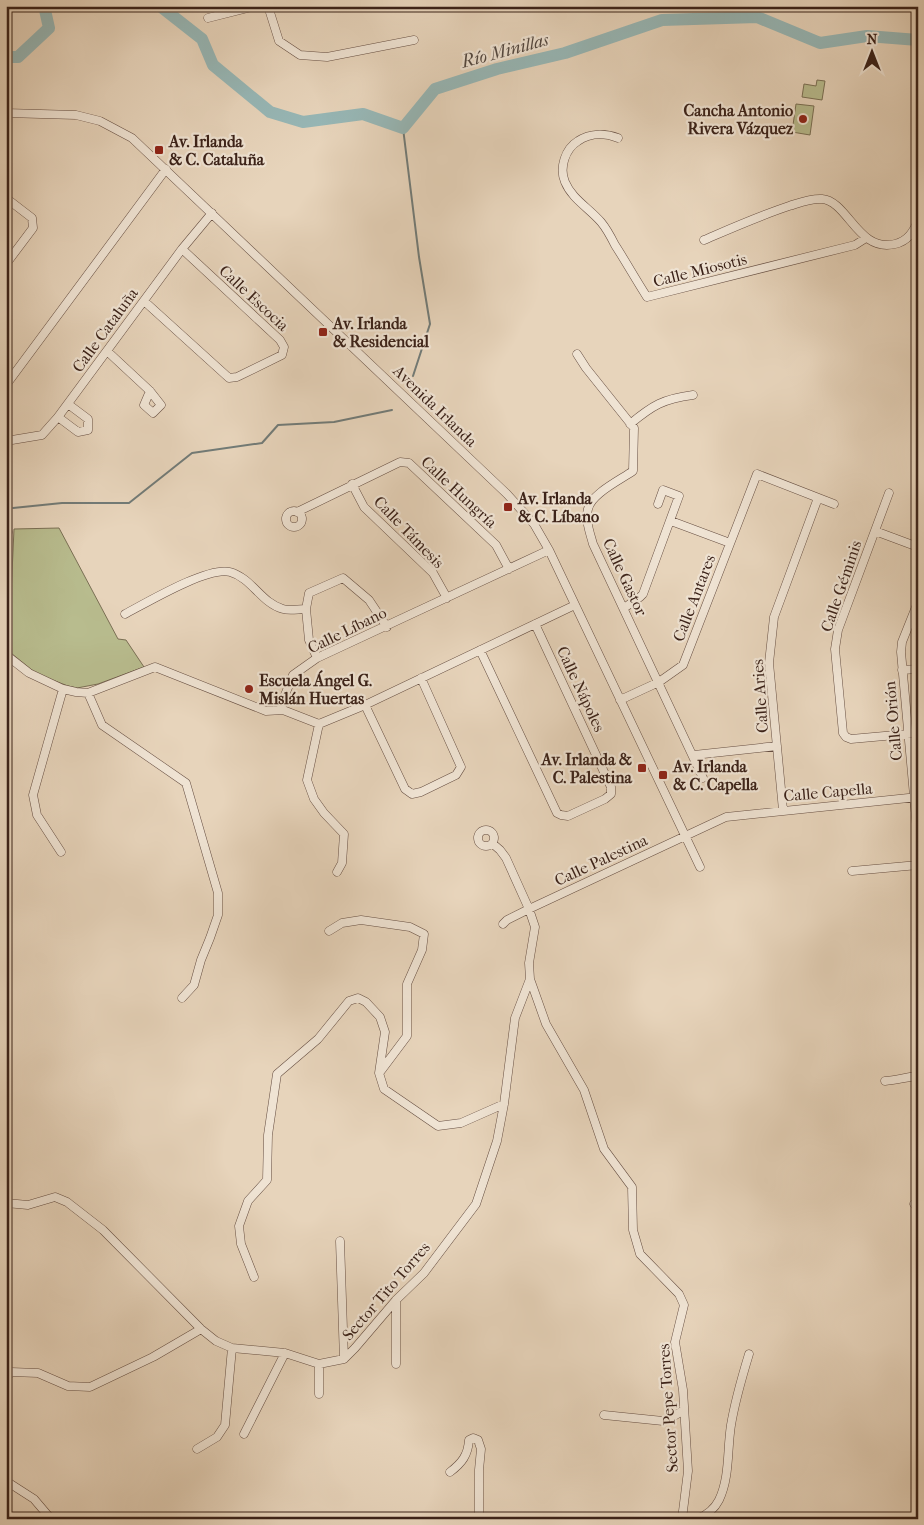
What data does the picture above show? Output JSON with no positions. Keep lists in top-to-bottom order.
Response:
{
  "streets": {
    "street": [
      "Calle Miosotis",
      "Calle Escocia",
      "Calle Cataluña",
      "Avenida Irlanda",
      "Calle Hungría",
      "Calle Támesis",
      "Calle Gastor",
      "Calle Géminis",
      "Calle Antares",
      "Calle Líbano",
      "Calle Nápoles",
      "Calle Aries",
      "Calle Orión",
      "Calle Capella",
      "Calle Palestina",
      "Sector Tito Torres",
      "Sector Pepe Torres"
    ]
  },
  "crossings": [
    ["Calle Escocia", "Calle Cataluña"],
    ["Calle Cataluña", "Avenida Irlanda"],
    ["Avenida Irlanda", "Calle Antares"],
    ["Avenida Irlanda", "Calle Líbano"],
    ["Avenida Irlanda", "Calle Capella"],
    ["Avenida Irlanda", "Calle Palestina"],
    ["Calle Hungría", "Calle Támesis"],
    ["Calle Hungría", "Calle Líbano"],
    ["Calle Támesis", "Calle Líbano"],
    ["Calle Gastor", "Calle Antares"],
    ["Calle Géminis", "Calle Orión"],
    ["Calle Antares", "Calle Aries"],
    ["Calle Aries", "Calle Capella"],
    ["Calle Orión", "Calle Capella"],
    ["Calle Capella", "Calle Palestina"],
    ["Sector Tito Torres", "Sector Pepe Torres"]
  ],
  "water": ["Río Minillas"],
  "places": {
    "other": ["Cancha Antonio Rivera Vázquez", "Escuela Ángel G. Mislán Huertas"],
    "transit": [
      "Av. Irlanda & C. Cataluña",
      "Av. Irlanda & Residencial",
      "Av. Irlanda & C. Líbano",
      "Av. Irlanda & C. Palestina",
      "Av. Irlanda & C. Capella"
    ]
  },
  "north": "top"
}
